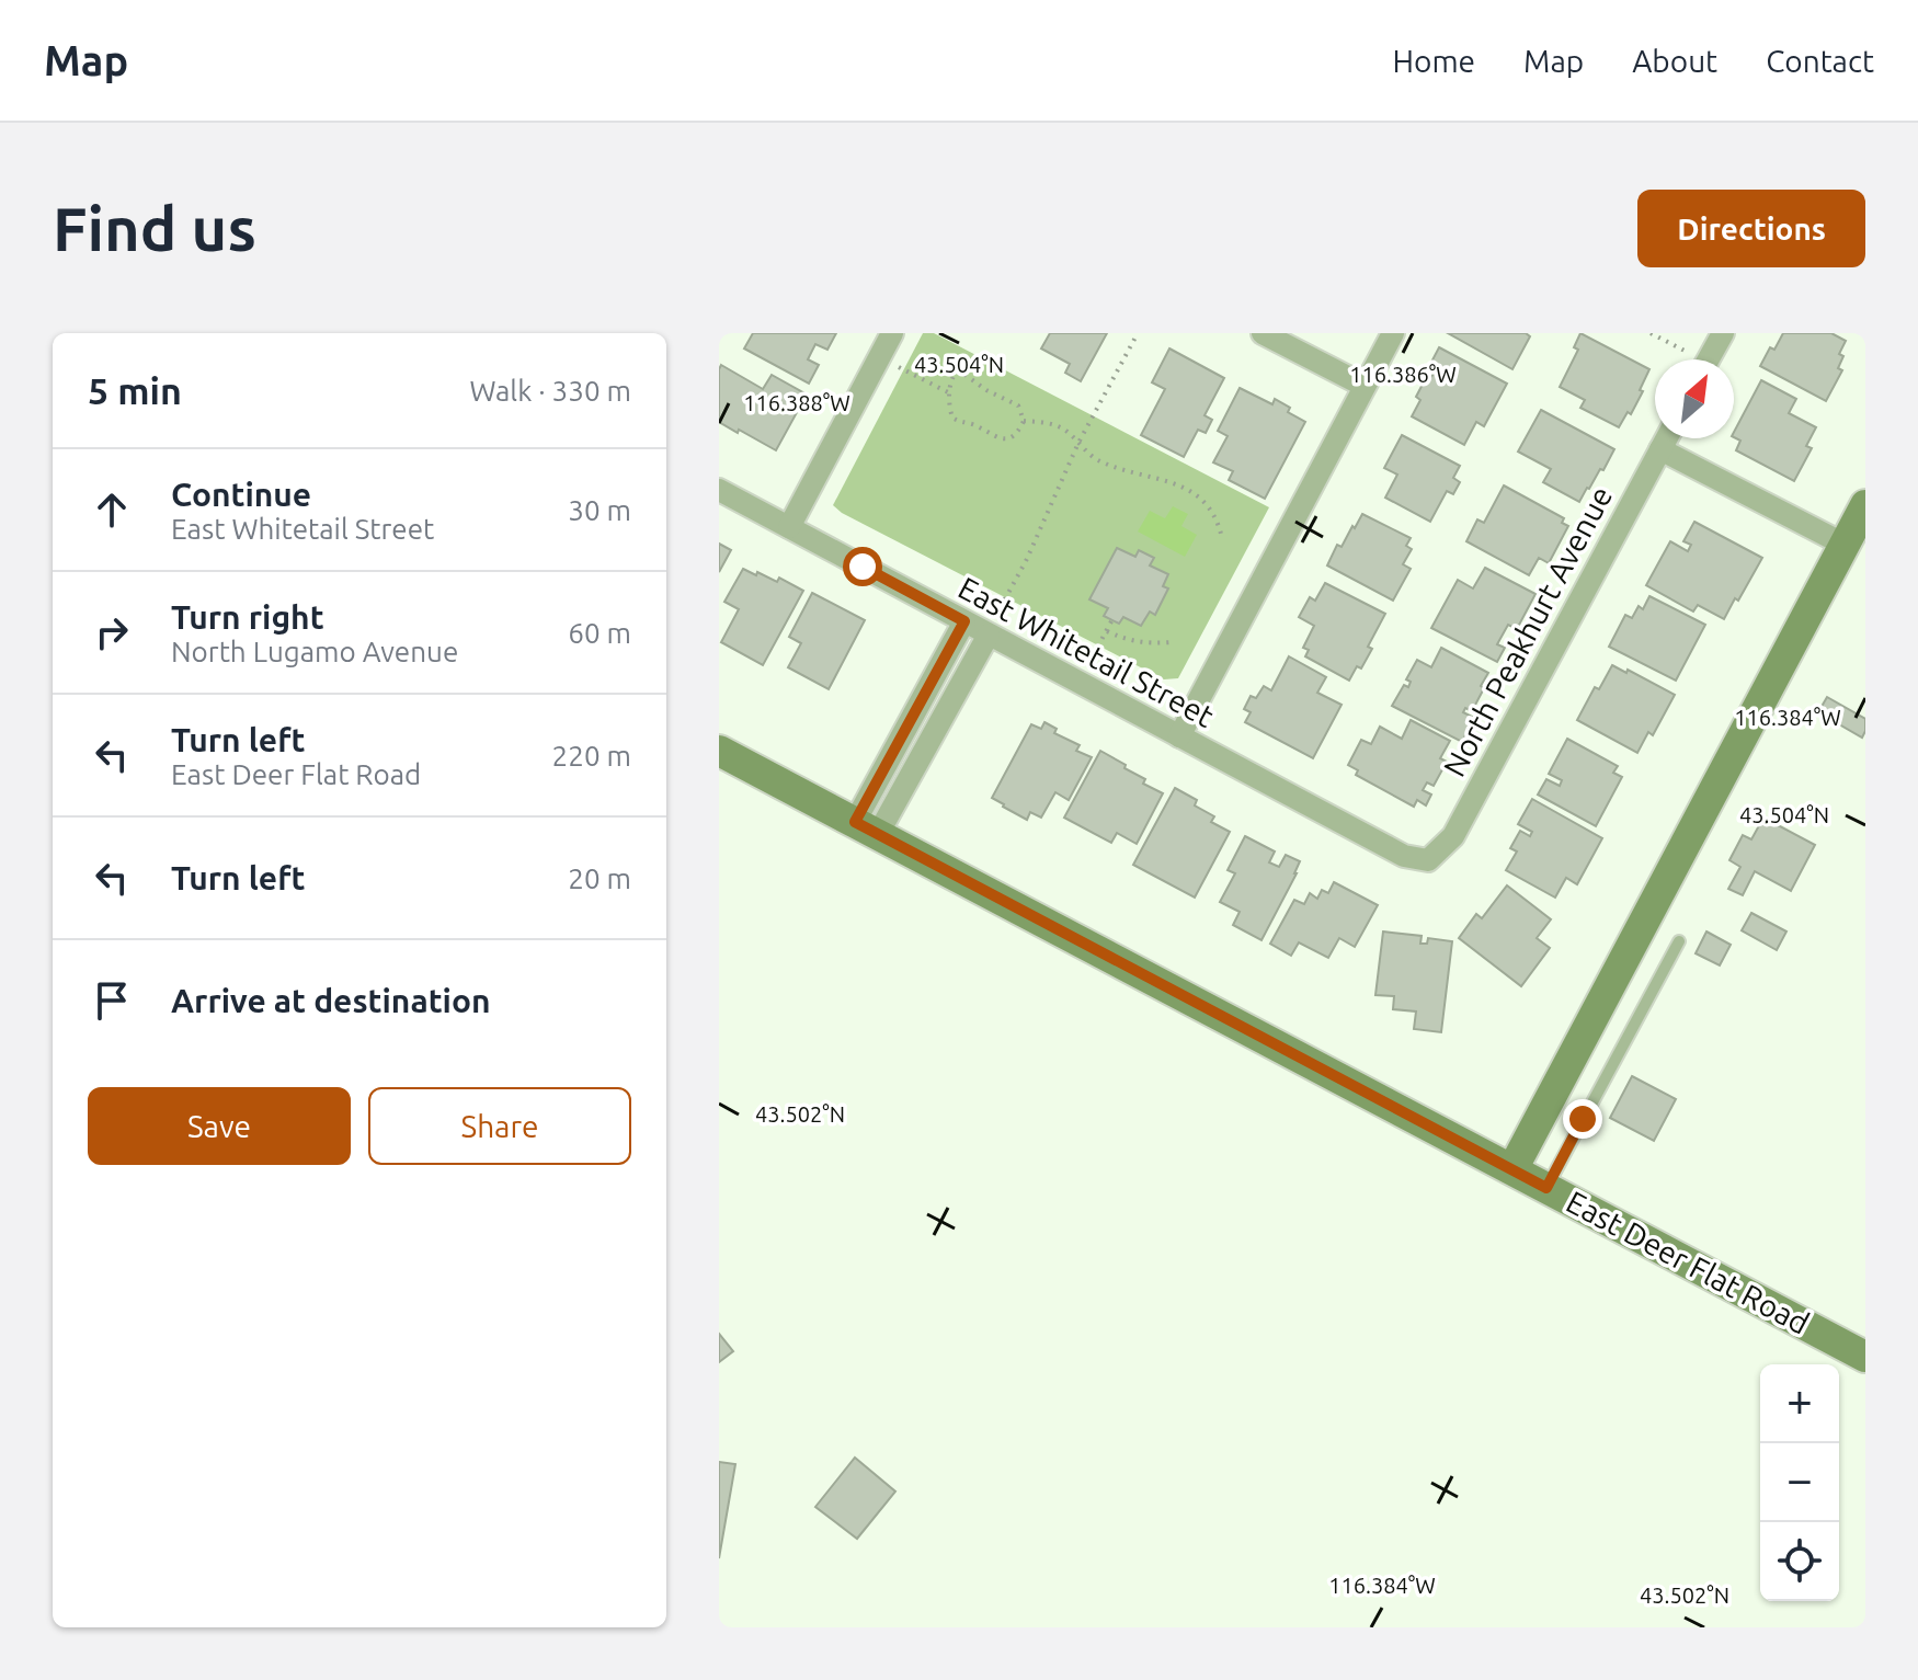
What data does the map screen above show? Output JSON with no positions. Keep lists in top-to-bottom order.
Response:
{
  "streets": {
    "street": ["North Peakhurt Avenue", "East Whitetail Street", "East Deer Flat Road"]
  },
  "crossings": [
    ["North Peakhurt Avenue", "East Whitetail Street"]
  ],
  "north": "top right",
  "page": {
    "header": "Map",
    "nav": [
      "Home",
      "Map",
      "About",
      "Contact"
    ],
    "buttons": [
      "Directions",
      ["Save", "Share"]
    ],
    "title": "Find us",
    "heading": ["5 min", "Walk · 330 m"],
    "list": [
      ["Continue", "East Whitetail Street", "30 m"],
      ["Turn right", "North Lugamo Avenue", "60 m"],
      ["Turn left", "East Deer Flat Road", "220 m"],
      ["Turn left", "20 m"],
      "Arrive at destination"
    ],
    "map_buttons": ["+", "−"]
  },
  "coordinates": [
    "43.504°N",
    "116.386°W",
    "116.388°W",
    "116.384°W",
    "43.502°N"
  ]
}
